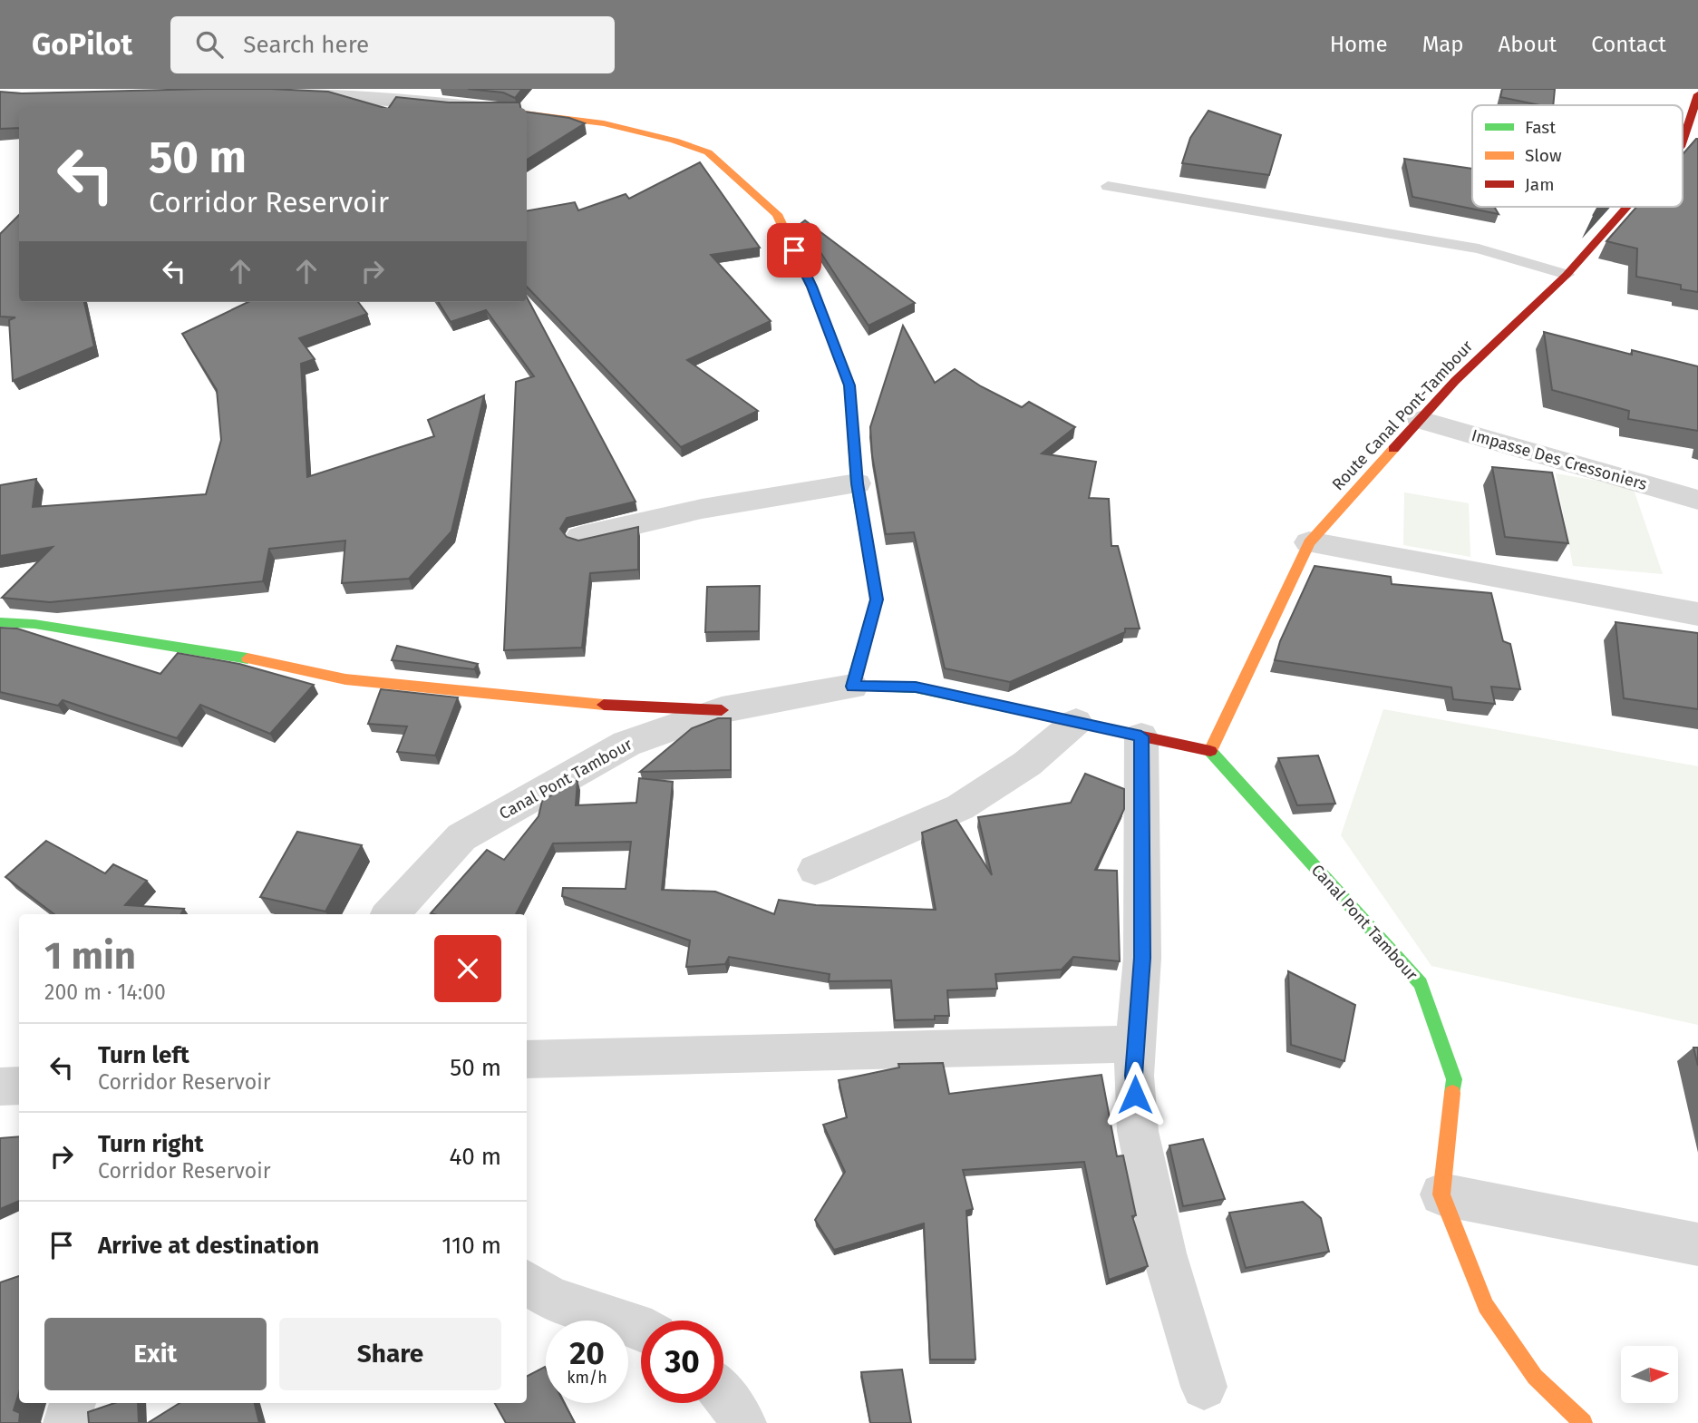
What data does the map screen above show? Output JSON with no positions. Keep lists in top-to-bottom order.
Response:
{
  "streets": {
    "street": ["Route Canal Pont-Tambour", "Impasse Des Cressoniers", "Canal Pont Tambour"]
  },
  "crossings": [
    ["Route Canal Pont-Tambour", "Impasse Des Cressoniers"],
    ["Route Canal Pont-Tambour", "Canal Pont Tambour"]
  ],
  "legend": ["Fast", "Slow", "Jam"],
  "north": "right",
  "page": {
    "header": "GoPilot",
    "search": "Search here",
    "nav": [
      "Home",
      "Map",
      "About",
      "Contact"
    ],
    "turn": ["50 m", "Corridor Reservoir"],
    "heading": ["1 min", "200 m · 14:00"],
    "list": [
      {
        "name": "Turn left",
        "note": "Corridor Reservoir",
        "value": "50 m"
      },
      {
        "name": "Turn right",
        "note": "Corridor Reservoir",
        "value": "40 m"
      },
      {
        "name": "Arrive at destination",
        "value": "110 m"
      }
    ],
    "buttons": ["Exit", "Share"],
    "speed": "20 km/h",
    "limit": "30"
  }
}
